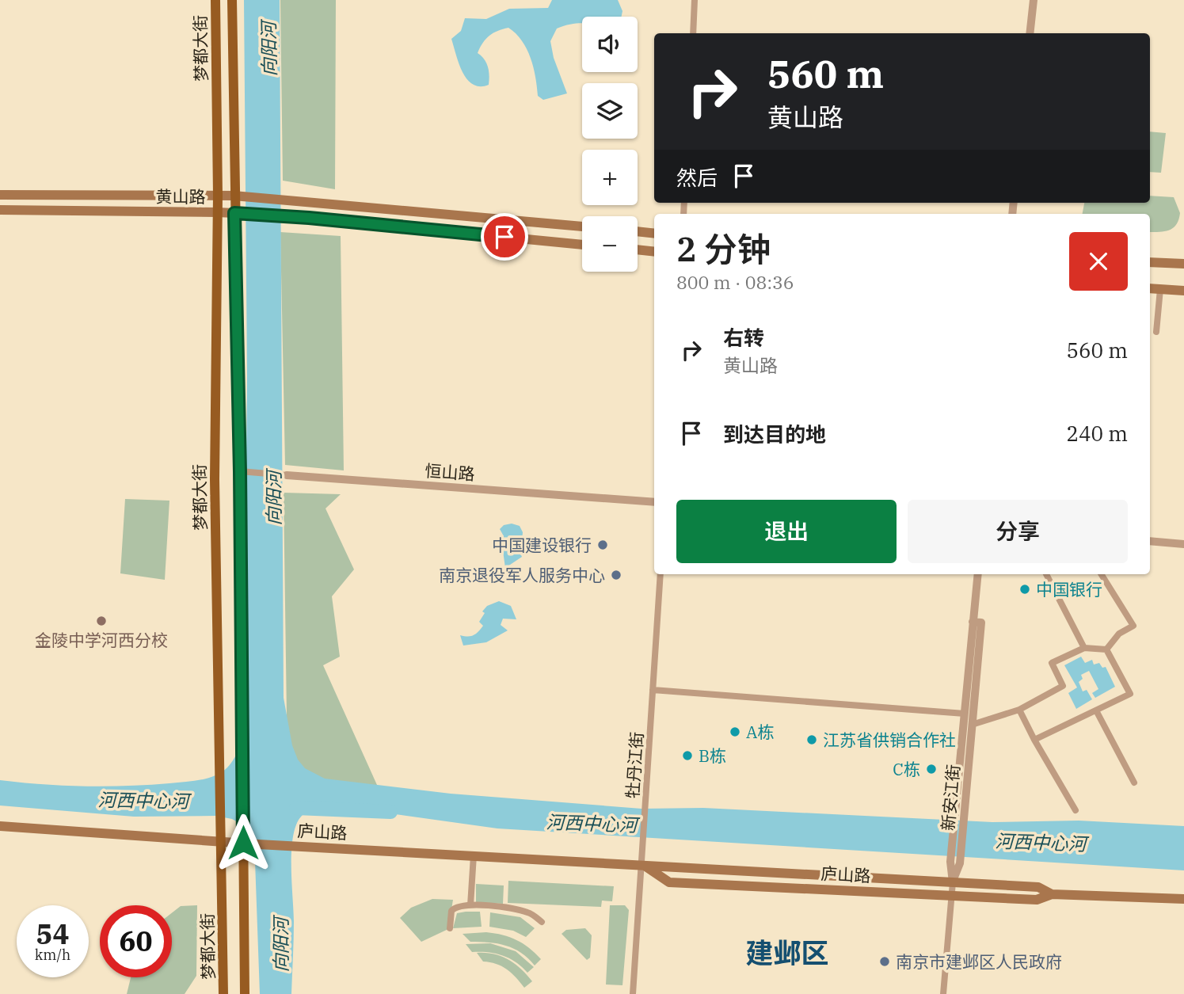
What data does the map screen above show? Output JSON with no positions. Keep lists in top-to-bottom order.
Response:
{
  "streets": {
    "main road": ["梦都大街", "黄山路", "庐山路"],
    "street": ["恒山路", "牡丹江街", "新安江街"]
  },
  "crossings": [
    ["梦都大街", "黄山路"],
    ["梦都大街", "恒山路"],
    ["梦都大街", "庐山路"],
    ["牡丹江街", "庐山路"],
    ["新安江街", "庐山路"]
  ],
  "districts": ["建邺区"],
  "water": ["向阳河", "河西中心河"],
  "places": [
    "中国建设银行",
    "南京退役军人服务中心",
    "中国银行",
    "金陵中学河西分校",
    "A栋",
    "江苏省供销合作社",
    "B栋",
    "C栋",
    "南京市建邺区人民政府"
  ],
  "page": {
    "map_buttons": ["+", "−"],
    "turn": ["560 m", "黄山路"],
    "then": "然后",
    "heading": ["2 分钟", "800 m · 08:36"],
    "list": [
      {
        "name": "右转",
        "note": "黄山路",
        "value": "560 m"
      },
      {
        "name": "到达目的地",
        "value": "240 m"
      }
    ],
    "buttons": ["退出", "分享"],
    "speed": "54 km/h",
    "limit": "60"
  }
}
